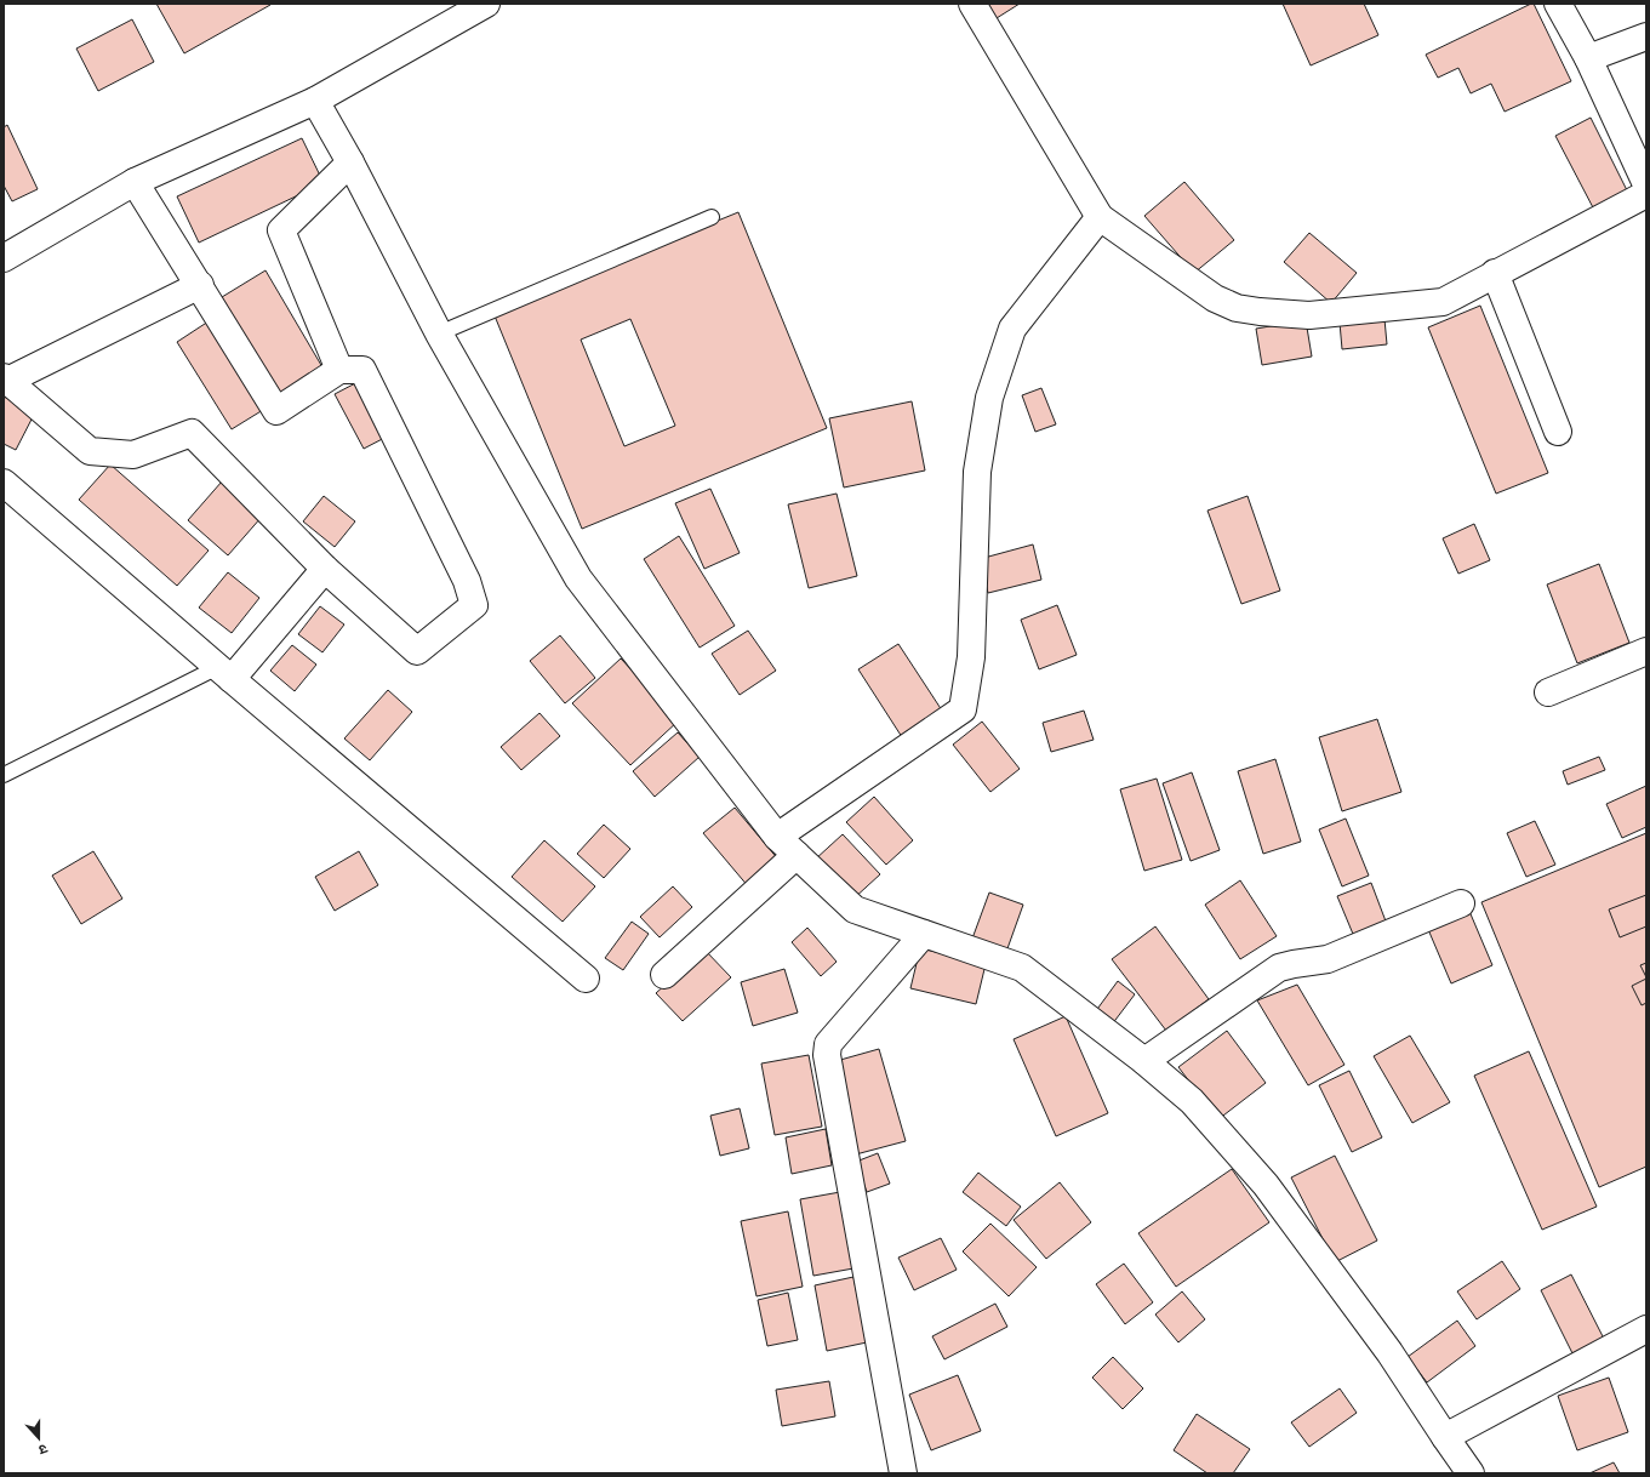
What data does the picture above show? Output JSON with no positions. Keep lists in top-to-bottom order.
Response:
{
  "north": "bottom"
}
